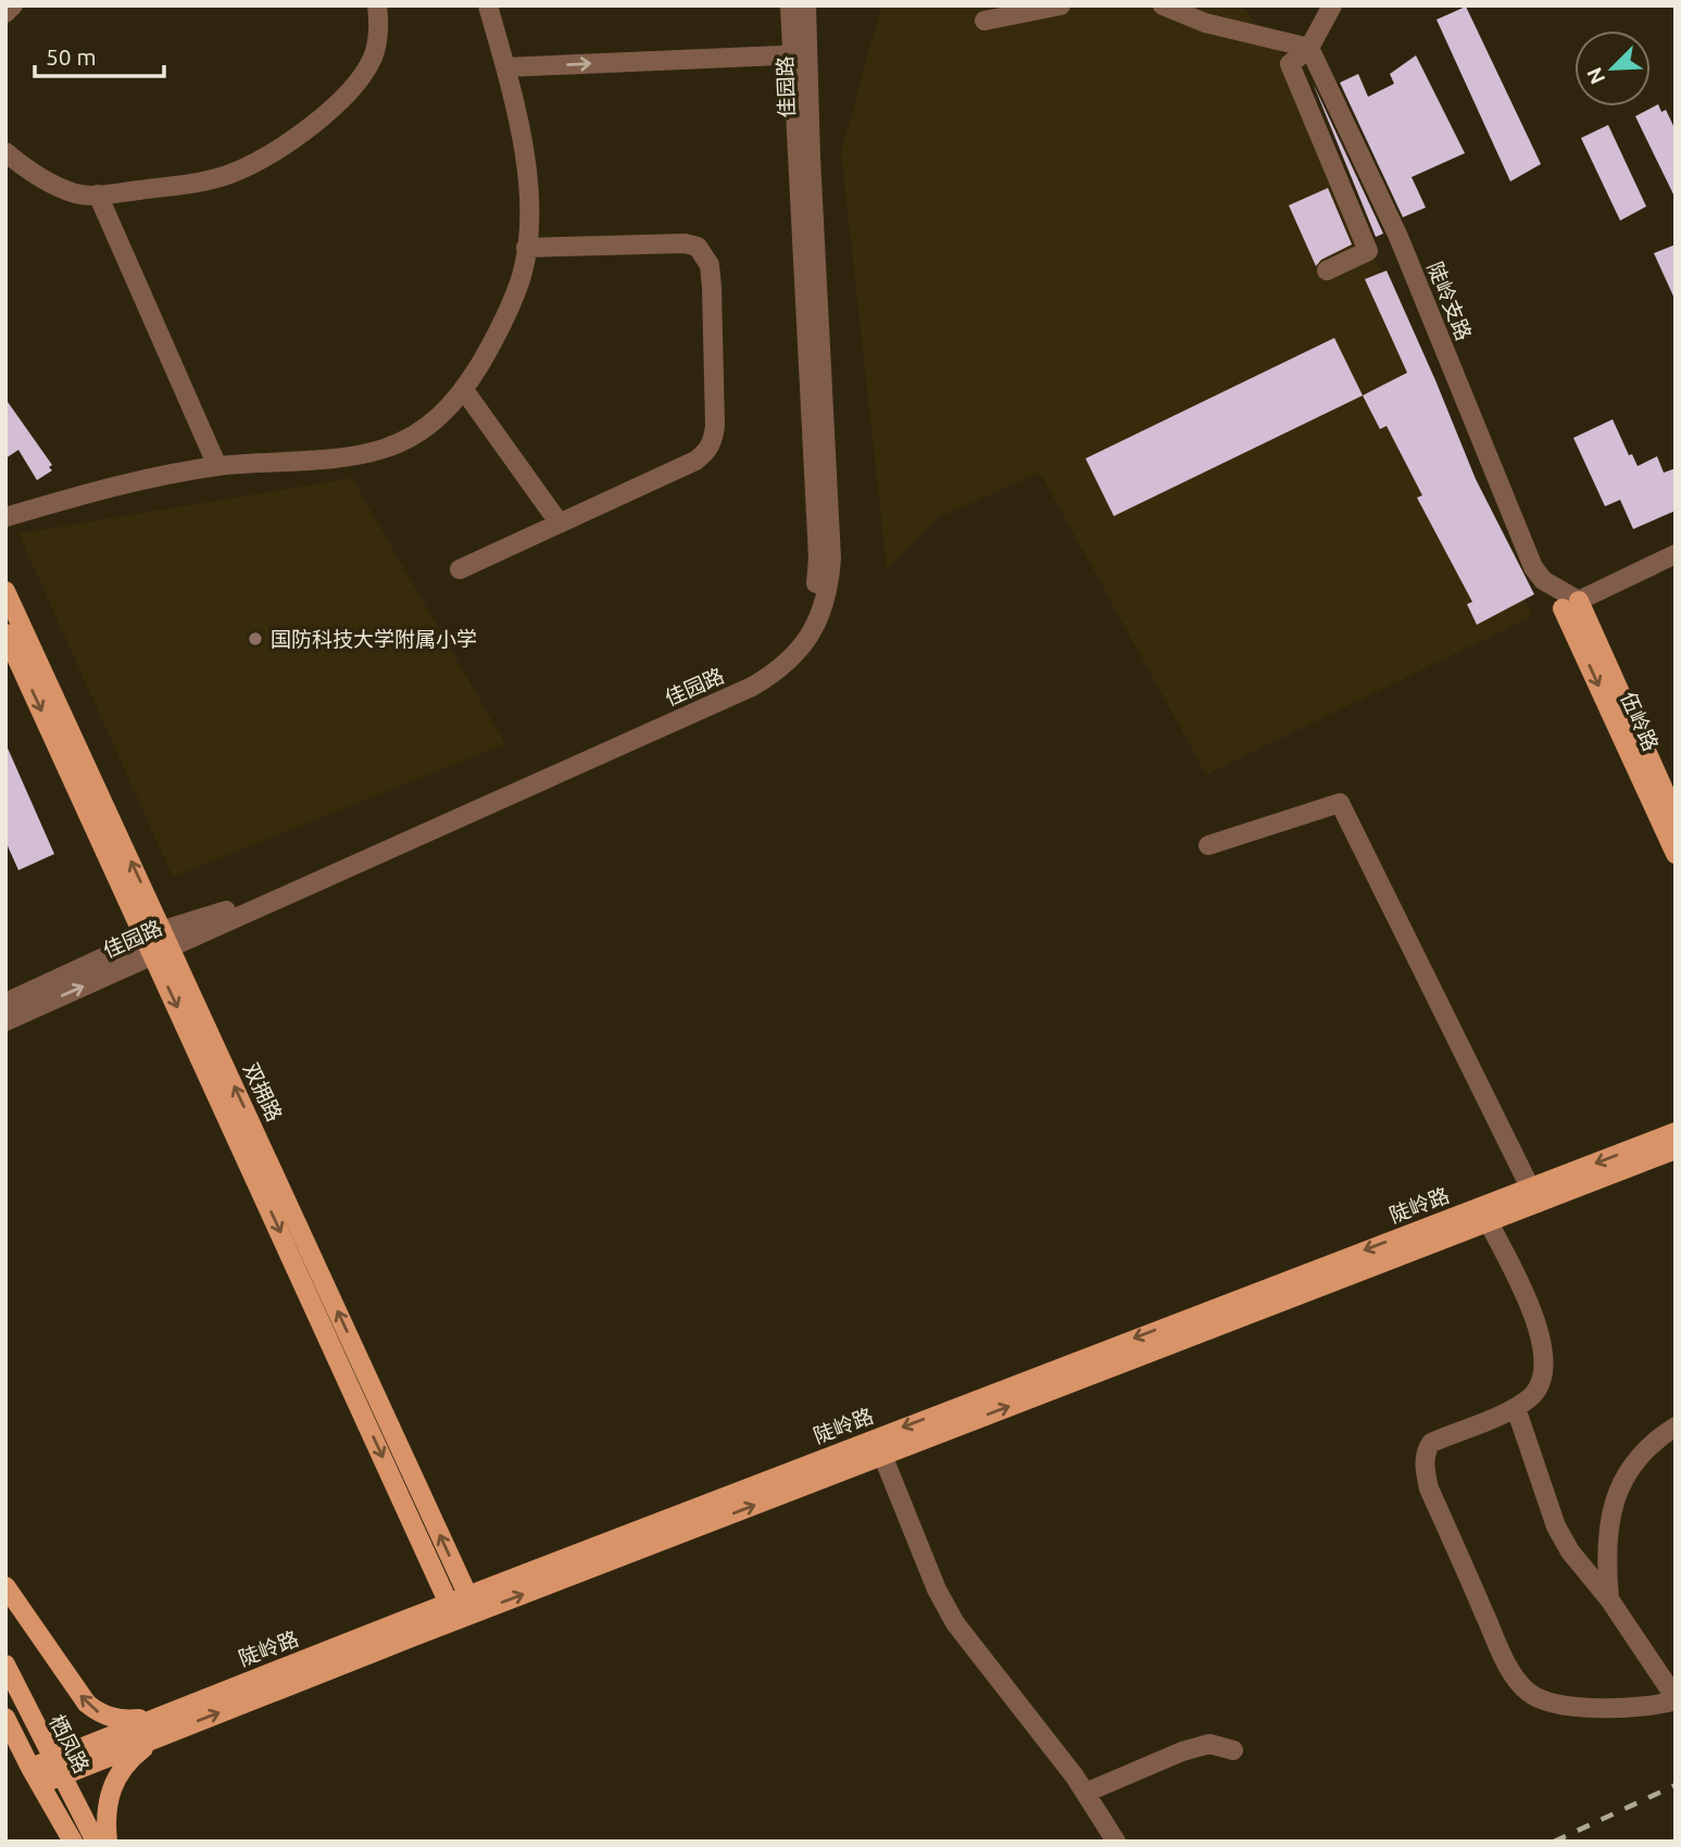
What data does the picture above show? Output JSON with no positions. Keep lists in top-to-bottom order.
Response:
{
  "streets": {
    "main road": [
      "伍岭路",
      "双拥路",
      "陡岭路",
      "栖凤路"
    ],
    "street": ["佳园路", "陡岭支路"]
  },
  "crossings": [
    ["佳园路", "双拥路"],
    ["陡岭支路", "伍岭路"],
    ["双拥路", "陡岭路"],
    ["陡岭路", "栖凤路"]
  ],
  "places": ["国防科技大学附属小学"],
  "scale_bar": "50 m",
  "north": "bottom left"
}
